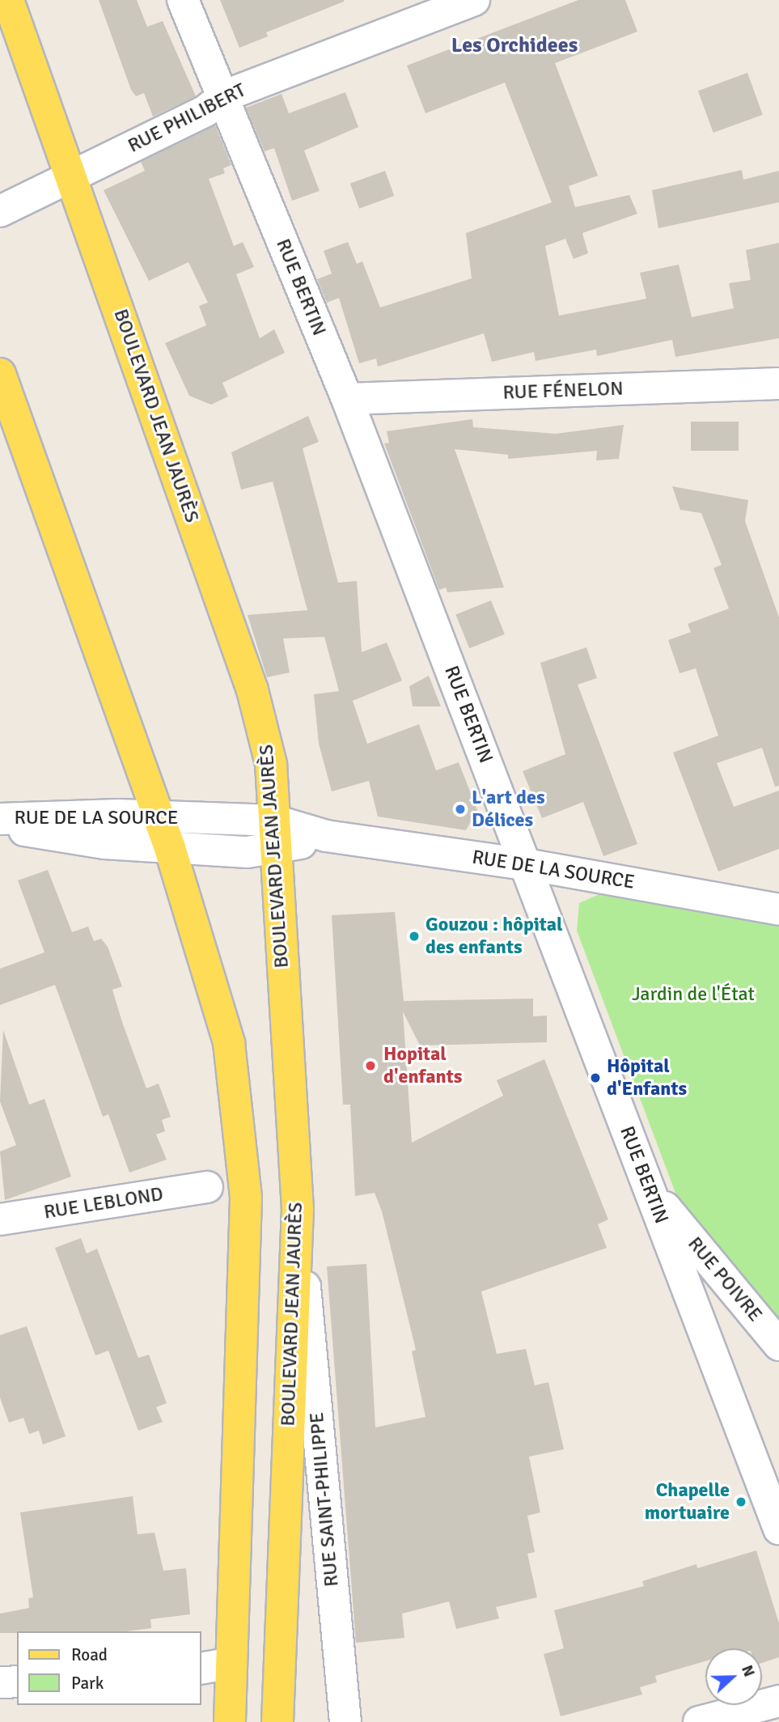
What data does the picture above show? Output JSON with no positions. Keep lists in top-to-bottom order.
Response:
{
  "streets": {
    "main road": ["BOULEVARD JEAN JAURÈS"],
    "street": [
      "RUE PHILIBERT",
      "RUE BERTIN",
      "RUE FÉNELON",
      "RUE DE LA SOURCE",
      "RUE LEBLOND",
      "RUE POIVRE",
      "RUE SAINT-PHILIPPE"
    ]
  },
  "crossings": [
    ["RUE PHILIBERT", "RUE BERTIN"],
    ["RUE PHILIBERT", "BOULEVARD JEAN JAURÈS"],
    ["RUE BERTIN", "RUE FÉNELON"],
    ["RUE BERTIN", "RUE DE LA SOURCE"],
    ["RUE BERTIN", "RUE POIVRE"],
    ["BOULEVARD JEAN JAURÈS", "RUE DE LA SOURCE"],
    ["BOULEVARD JEAN JAURÈS", "RUE SAINT-PHILIPPE"]
  ],
  "districts": ["Les Orchidees"],
  "parks": ["Jardin de l'État"],
  "places": [
    "L'art des Délices",
    "Gouzou : hôpital des enfants",
    "Hopital d'enfants",
    "Hôpital d'Enfants",
    "Chapelle mortuaire"
  ],
  "legend": ["Road", "Park"],
  "north": "right"
}
